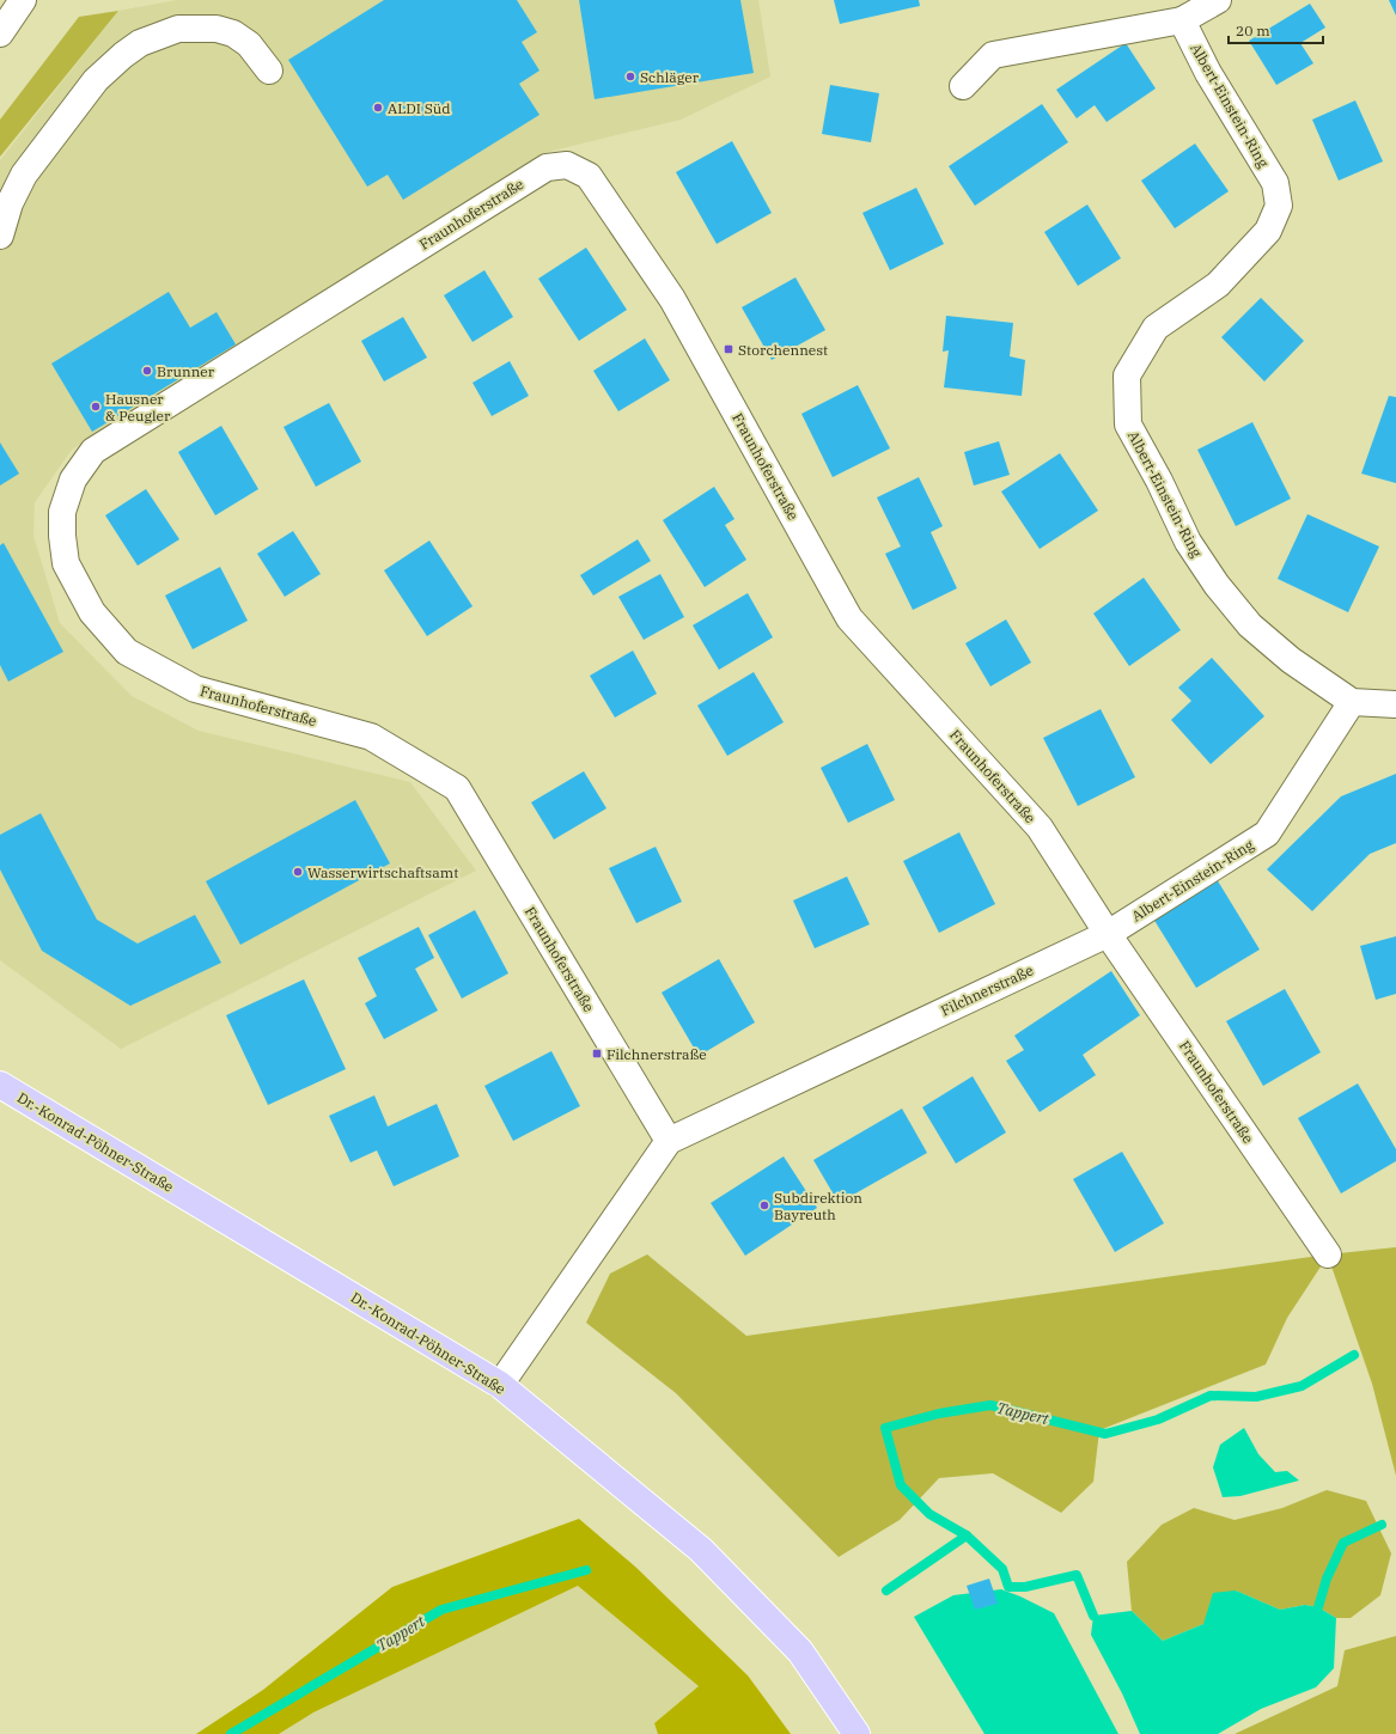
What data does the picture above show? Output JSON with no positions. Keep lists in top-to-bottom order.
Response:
{
  "streets": {
    "main road": ["Dr.-Konrad-Pöhner-Straße"],
    "street": ["Albert-Einstein-Ring", "Fraunhoferstraße", "Filchnerstraße"]
  },
  "crossings": [
    ["Albert-Einstein-Ring", "Fraunhoferstraße"],
    ["Albert-Einstein-Ring", "Filchnerstraße"],
    ["Fraunhoferstraße", "Filchnerstraße"]
  ],
  "water": ["Tappert"],
  "places": {
    "other": [
      "Schläger",
      "ALDI Süd",
      "Brunner",
      "Hausner & Peugler",
      "Wasserwirtschaftsamt",
      "Subdirektion Bayreuth"
    ],
    "transit": ["Storchennest", "Filchnerstraße"]
  },
  "scale_bar": "20 m"
}
